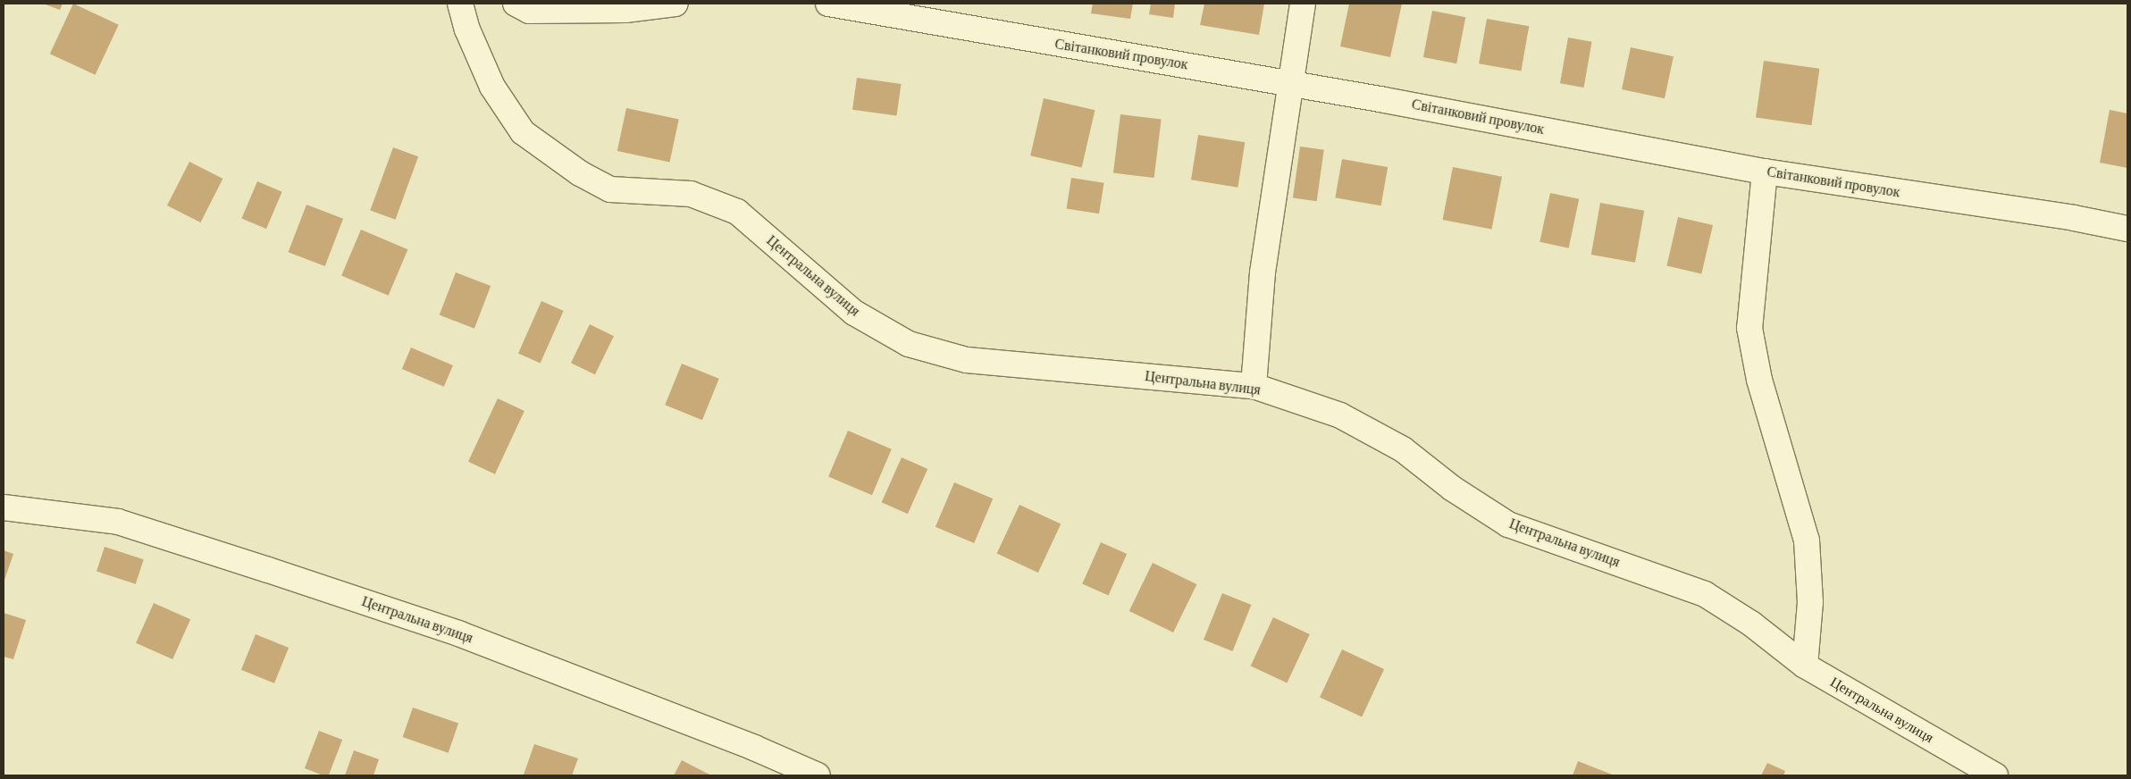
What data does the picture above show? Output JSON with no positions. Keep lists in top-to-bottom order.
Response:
{
  "streets": {
    "street": ["Світанковий провулок", "Центральна вулиця"]
  }
}
